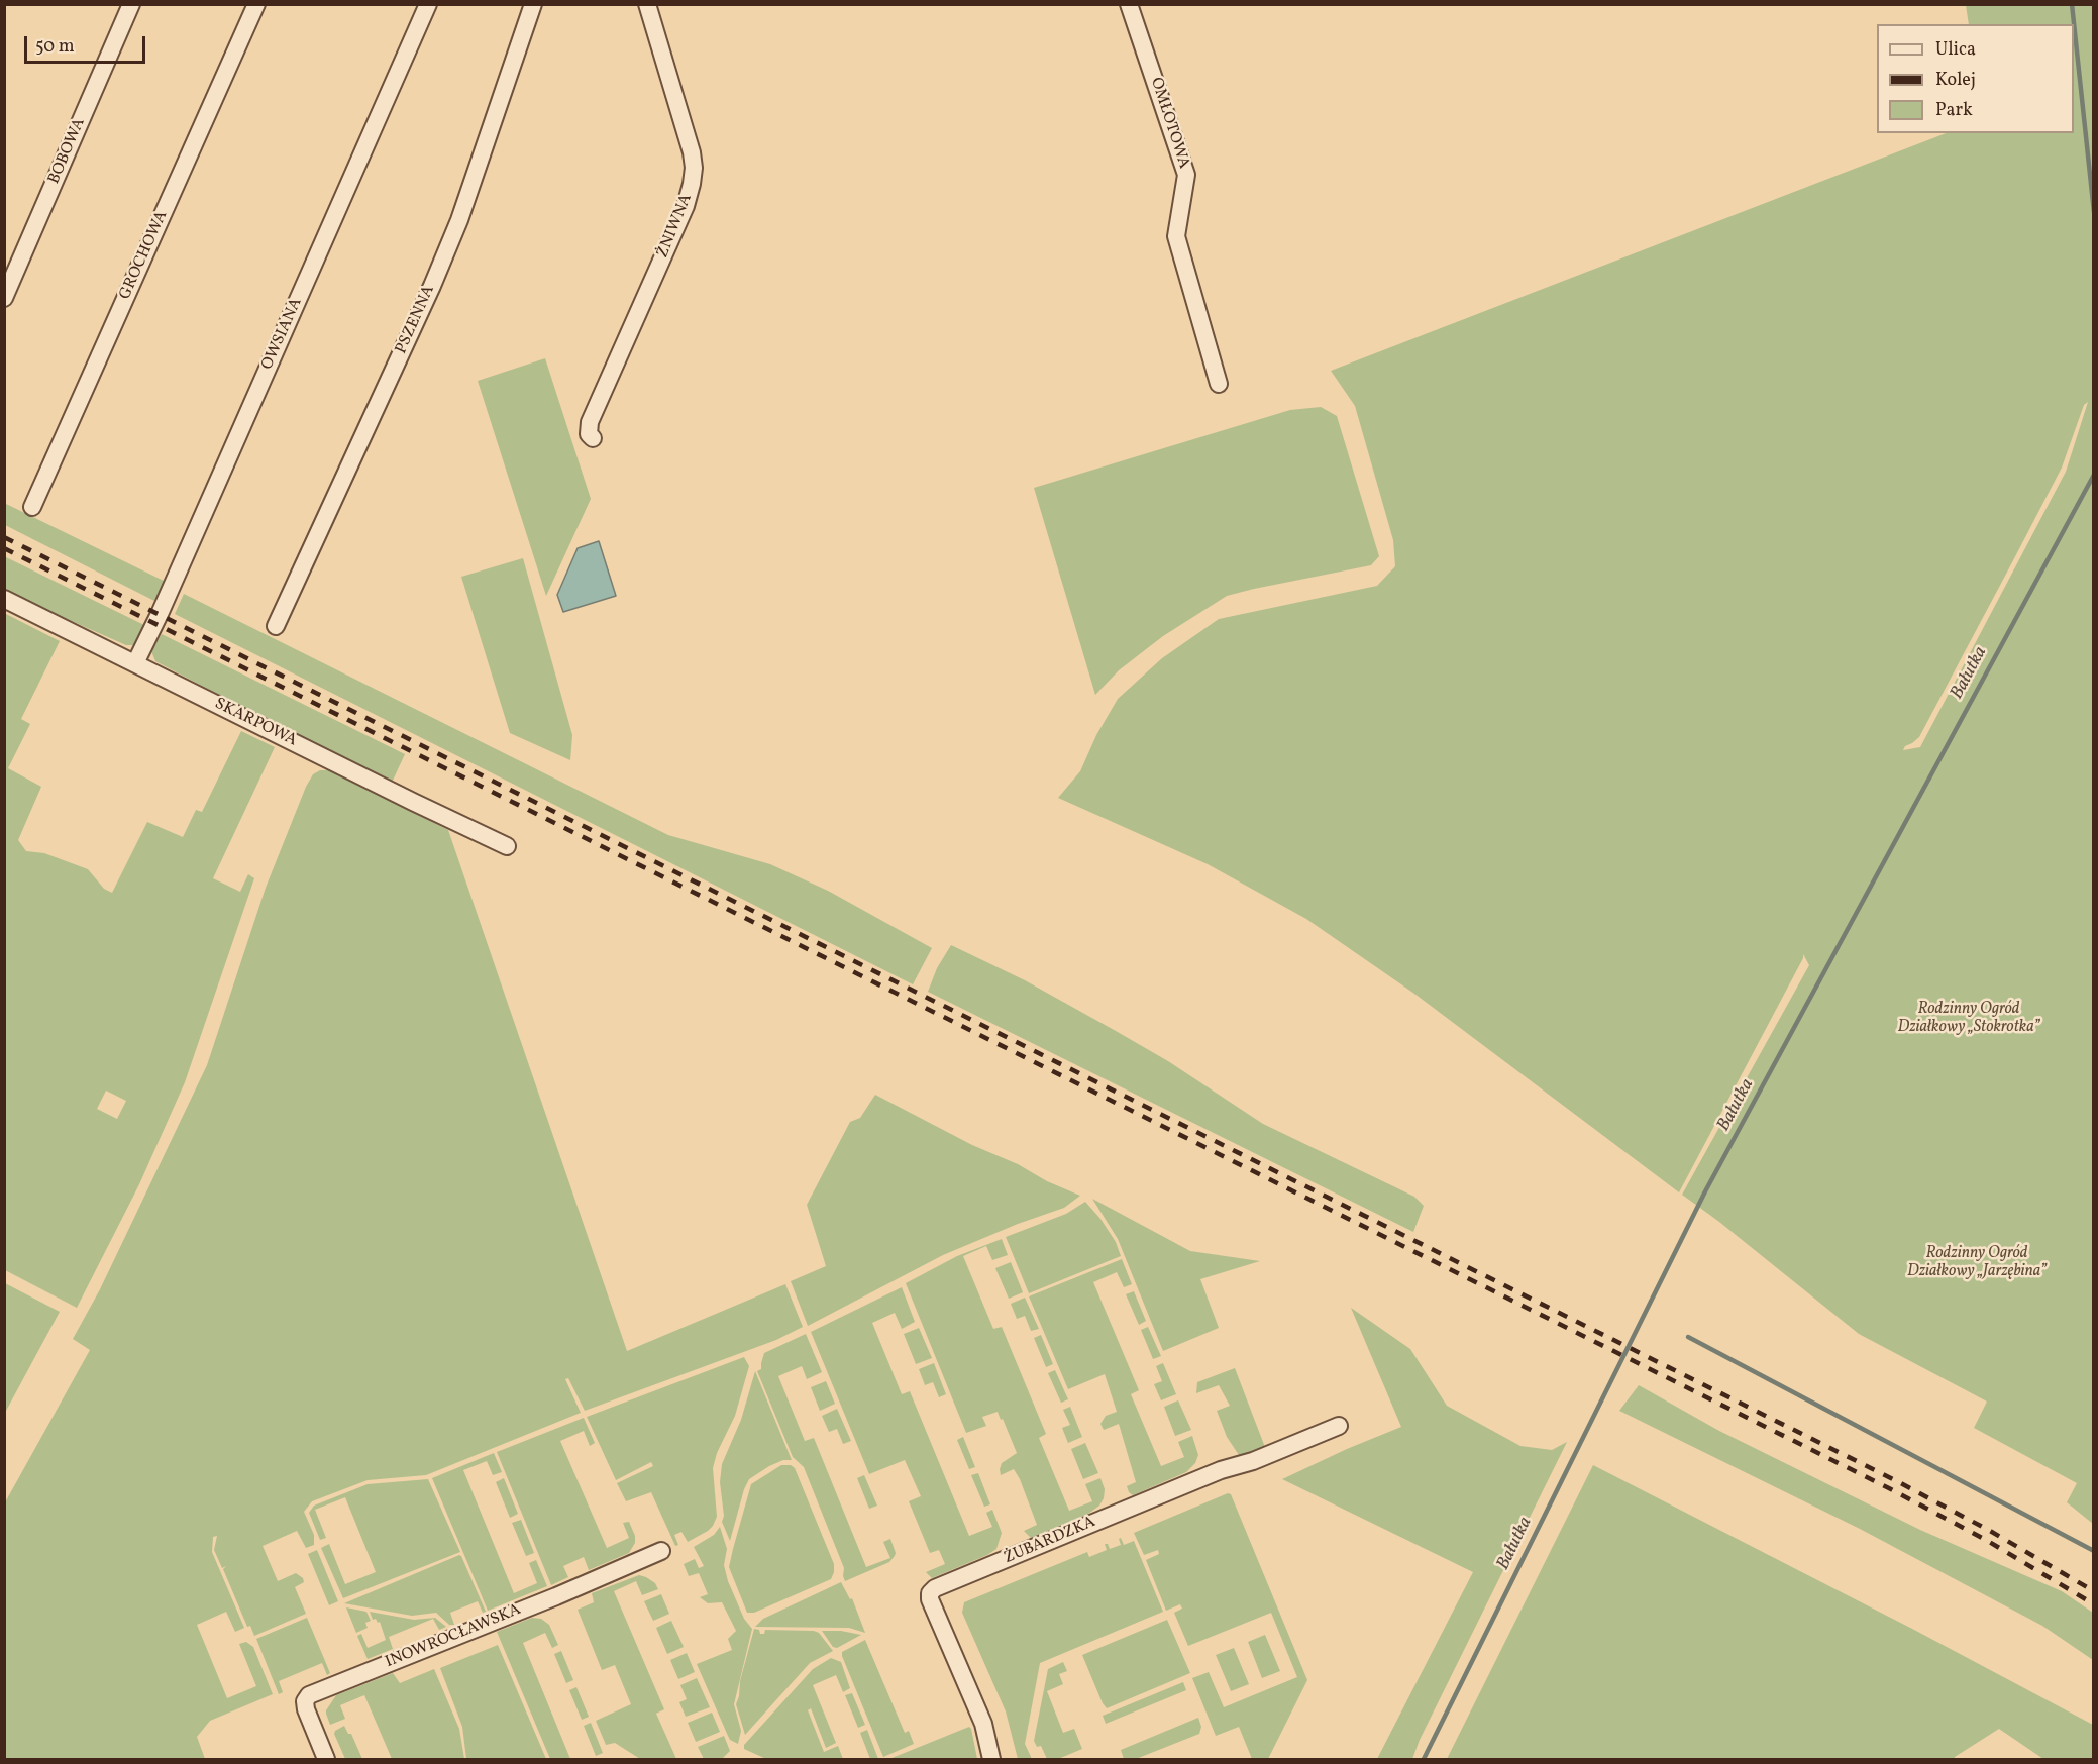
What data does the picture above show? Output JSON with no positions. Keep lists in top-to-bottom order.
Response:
{
  "streets": {
    "street": [
      "OMŁOTOWA",
      "BOBOWA",
      "ŻNIWNA",
      "GROCHOWA",
      "PSZENNA",
      "OWSIANA",
      "SKARPOWA",
      "ŻUBARDZKA",
      "INOWROCŁAWSKA"
    ]
  },
  "crossings": [
    ["OWSIANA", "SKARPOWA"]
  ],
  "water": ["Bałutka"],
  "parks": ["Rodzinny Ogród Działkowy „Stokrotka”", "Rodzinny Ogród Działkowy „Jarzębina”"],
  "legend": ["Ulica", "Kolej", "Park"],
  "scale_bar": "50 m"
}
